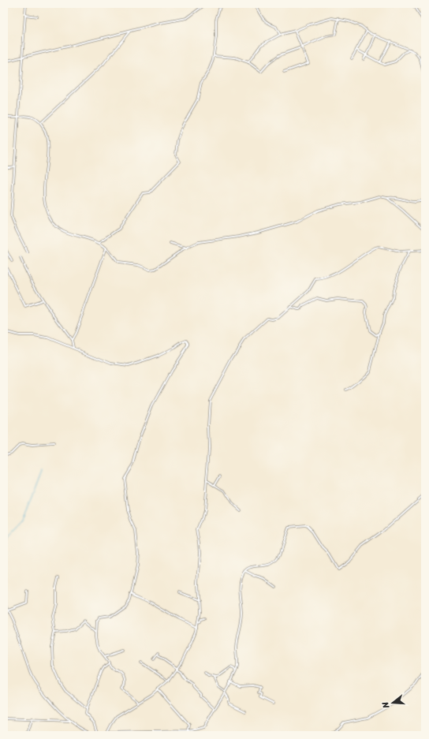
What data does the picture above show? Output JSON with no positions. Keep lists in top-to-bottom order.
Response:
{
  "north": "left"
}
